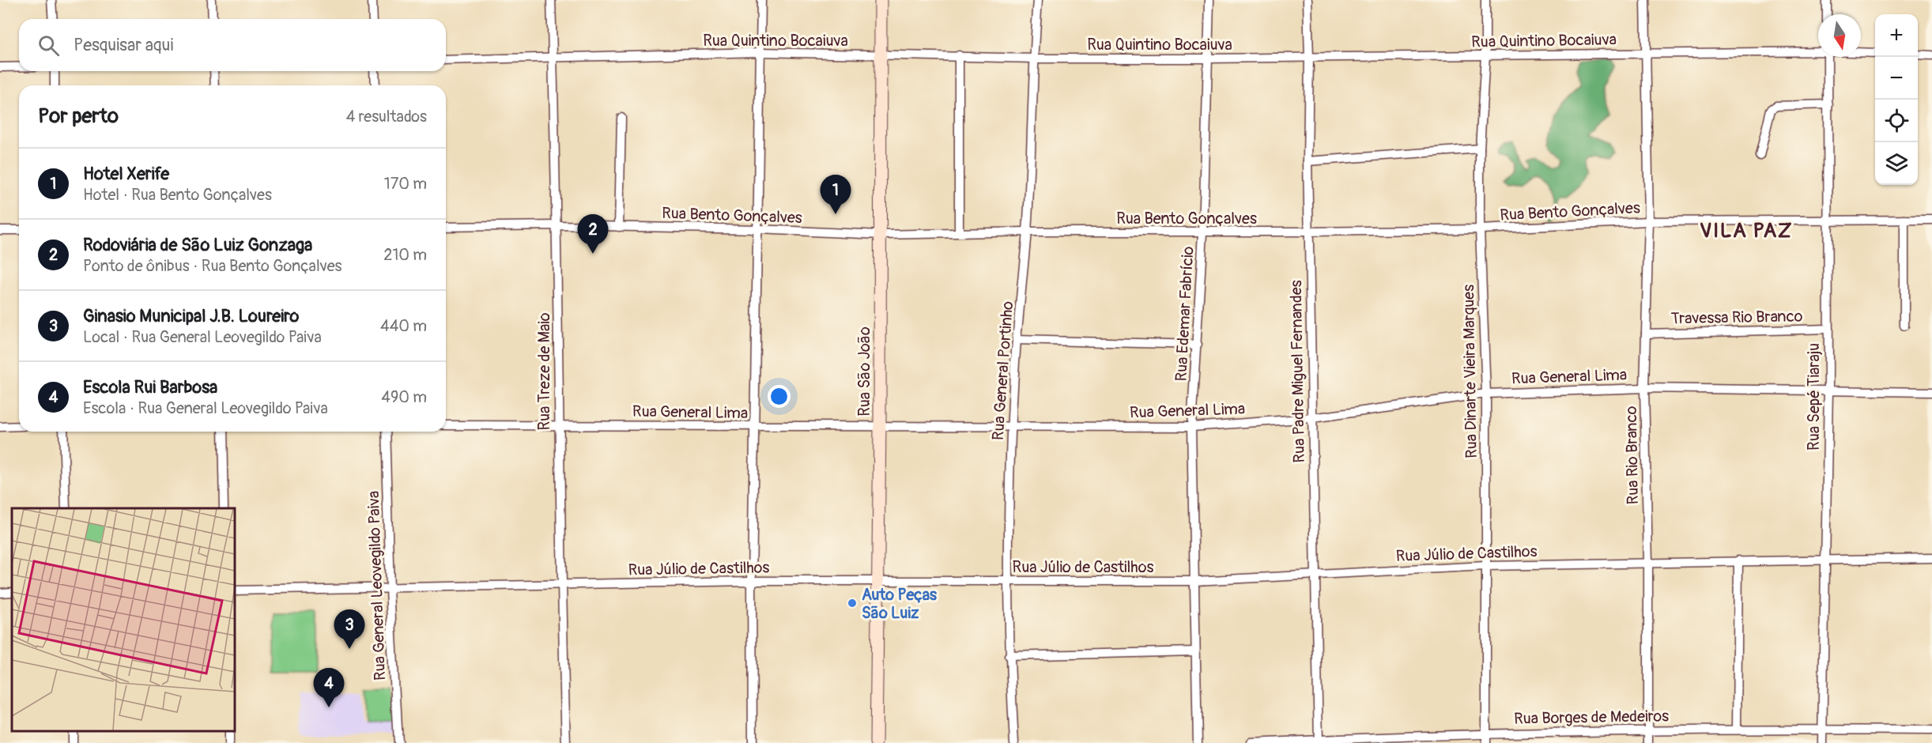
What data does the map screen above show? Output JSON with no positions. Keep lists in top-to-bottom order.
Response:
{
  "streets": {
    "main road": ["Rua São João"],
    "street": [
      "Rua Quintino Bocaiuva",
      "Rua Bento Gonçalves",
      "Rua Edemar Fabrício",
      "Travessa Rio Branco",
      "Rua General Portinho",
      "Rua Treze de Maio",
      "Rua Padre Miguel Fernandes",
      "Rua Dinarte Vieira Marques",
      "Rua General Lima",
      "Rua Sepé Tiaraju",
      "Rua Rio Branco",
      "Rua Júlio de Castilhos",
      "Rua General Leovegildo Paiva",
      "Rua Borges de Medeiros"
    ]
  },
  "crossings": [
    ["Rua Quintino Bocaiuva", "Rua Edemar Fabrício"],
    ["Rua Quintino Bocaiuva", "Rua General Portinho"],
    ["Rua Quintino Bocaiuva", "Rua Treze de Maio"],
    ["Rua Quintino Bocaiuva", "Rua São João"],
    ["Rua Quintino Bocaiuva", "Rua Padre Miguel Fernandes"],
    ["Rua Quintino Bocaiuva", "Rua Dinarte Vieira Marques"],
    ["Rua Quintino Bocaiuva", "Rua Rio Branco"],
    ["Rua Bento Gonçalves", "Rua Edemar Fabrício"],
    ["Rua Bento Gonçalves", "Rua General Portinho"],
    ["Rua Bento Gonçalves", "Rua Treze de Maio"],
    ["Rua Bento Gonçalves", "Rua São João"],
    ["Rua Bento Gonçalves", "Rua Padre Miguel Fernandes"],
    ["Rua Bento Gonçalves", "Rua Dinarte Vieira Marques"],
    ["Rua Bento Gonçalves", "Rua Sepé Tiaraju"],
    ["Rua Bento Gonçalves", "Rua Rio Branco"],
    ["Rua Edemar Fabrício", "Rua General Lima"],
    ["Rua Edemar Fabrício", "Rua Júlio de Castilhos"],
    ["Travessa Rio Branco", "Rua Sepé Tiaraju"],
    ["Travessa Rio Branco", "Rua Rio Branco"],
    ["Rua General Portinho", "Rua General Lima"],
    ["Rua General Portinho", "Rua Júlio de Castilhos"],
    ["Rua Treze de Maio", "Rua General Lima"],
    ["Rua Treze de Maio", "Rua Júlio de Castilhos"],
    ["Rua São João", "Rua General Lima"],
    ["Rua São João", "Rua Júlio de Castilhos"],
    ["Rua Padre Miguel Fernandes", "Rua General Lima"],
    ["Rua Padre Miguel Fernandes", "Rua Júlio de Castilhos"],
    ["Rua Padre Miguel Fernandes", "Rua Borges de Medeiros"],
    ["Rua Dinarte Vieira Marques", "Rua General Lima"],
    ["Rua Dinarte Vieira Marques", "Rua Júlio de Castilhos"],
    ["Rua Dinarte Vieira Marques", "Rua Borges de Medeiros"],
    ["Rua General Lima", "Rua Sepé Tiaraju"],
    ["Rua General Lima", "Rua Rio Branco"],
    ["Rua Sepé Tiaraju", "Rua Júlio de Castilhos"],
    ["Rua Sepé Tiaraju", "Rua Borges de Medeiros"],
    ["Rua Rio Branco", "Rua Júlio de Castilhos"],
    ["Rua Rio Branco", "Rua Borges de Medeiros"],
    ["Rua Júlio de Castilhos", "Rua General Leovegildo Paiva"]
  ],
  "districts": ["VILA PAZ"],
  "places": ["Auto Peças São Luiz"],
  "north": "bottom",
  "page": {
    "map_buttons": ["+", "−"],
    "search": "Pesquisar aqui",
    "heading": ["Por perto", "4 resultados"],
    "list": [
      {
        "mark": "1",
        "name": "Hotel Xerife",
        "note": "Hotel · Rua Bento Gonçalves",
        "value": "170 m"
      },
      {
        "mark": "2",
        "name": "Rodoviária de São Luiz Gonzaga",
        "note": "Ponto de ônibus · Rua Bento Gonçalves",
        "value": "210 m"
      },
      {
        "mark": "3",
        "name": "Ginasio Municipal J.B. Loureiro",
        "note": "Local · Rua General Leovegildo Paiva",
        "value": "440 m"
      },
      {
        "mark": "4",
        "name": "Escola Rui Barbosa",
        "note": "Escola · Rua General Leovegildo Paiva",
        "value": "490 m"
      }
    ],
    "pins": [
      "1",
      "2",
      "3",
      "4"
    ]
  }
}
